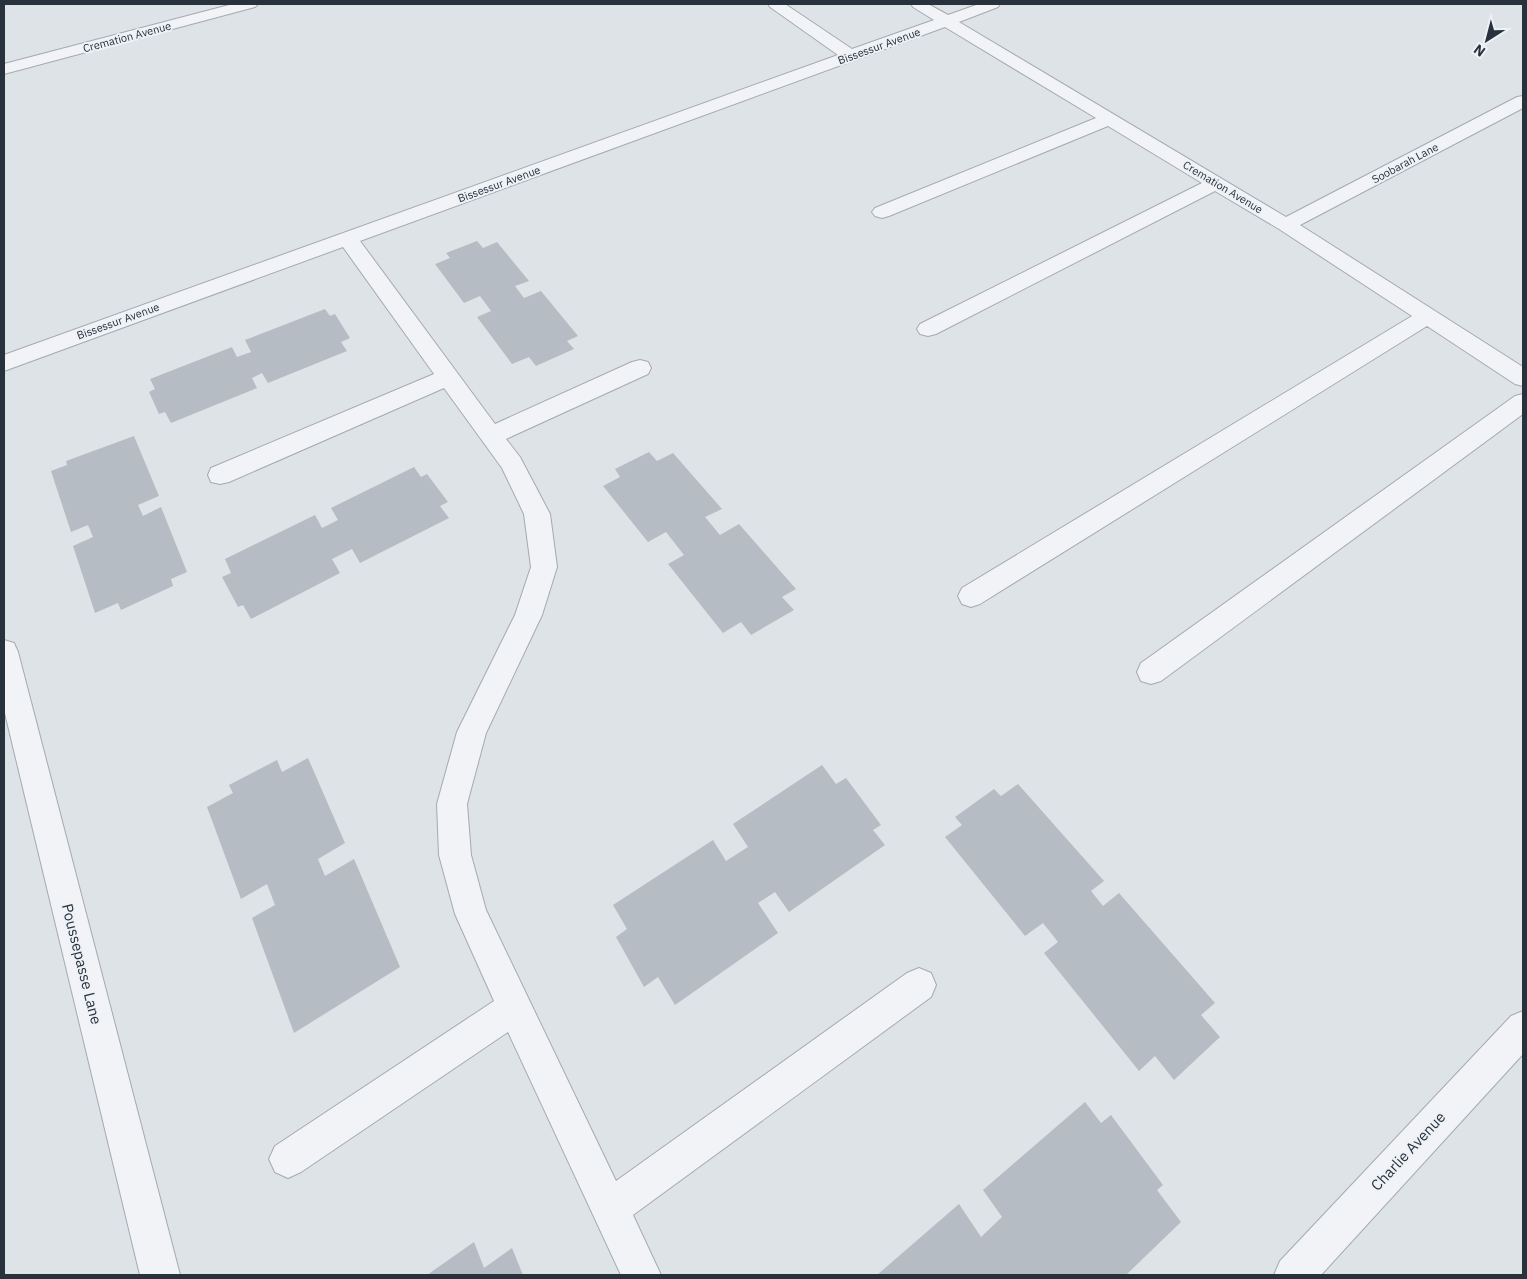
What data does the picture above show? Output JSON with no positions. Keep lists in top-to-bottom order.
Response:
{
  "streets": {
    "street": [
      "Cremation Avenue",
      "Bissessur Avenue",
      "Soobarah Lane",
      "Poussepasse Lane",
      "Charlie Avenue"
    ]
  },
  "crossings": [
    ["Cremation Avenue", "Bissessur Avenue"],
    ["Cremation Avenue", "Soobarah Lane"]
  ],
  "north": "bottom left"
}
